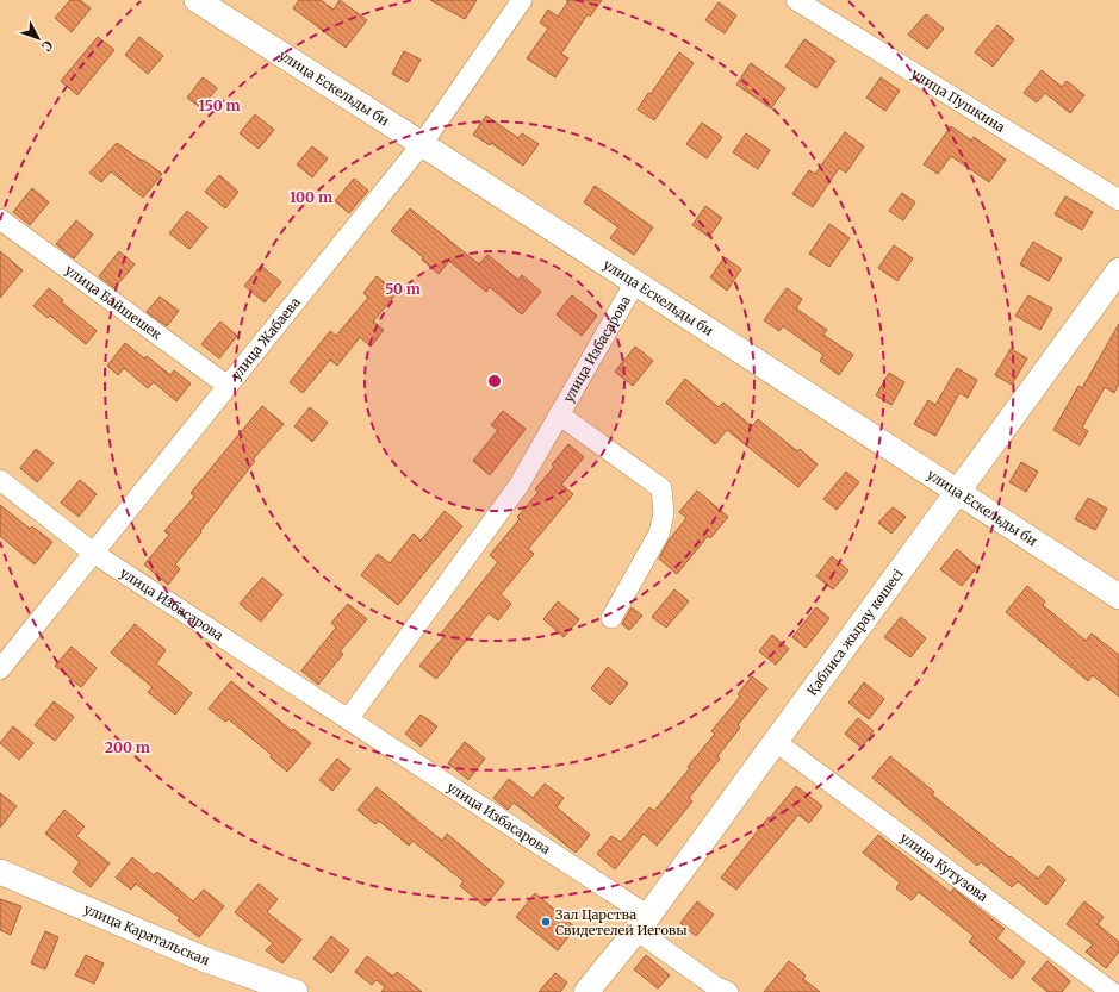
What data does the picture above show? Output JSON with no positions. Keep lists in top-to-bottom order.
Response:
{
  "streets": {
    "street": [
      "улица Ескельды би",
      "улица Пушкина",
      "улица Байшешек",
      "улица Жабаева",
      "улица Избасарова",
      "Қаблиса жырау көшесі",
      "улица Кутузова",
      "улица Каратальская"
    ]
  },
  "crossings": [
    ["улица Ескельды би", "улица Жабаева"],
    ["улица Ескельды би", "улица Избасарова"],
    ["улица Ескельды би", "Қаблиса жырау көшесі"],
    ["улица Байшешек", "улица Жабаева"],
    ["улица Жабаева", "улица Избасарова"],
    ["улица Избасарова", "Қаблиса жырау көшесі"],
    ["Қаблиса жырау көшесі", "улица Кутузова"]
  ],
  "places": ["Зал Царства Свидетелей Иеговы"],
  "north": "bottom right",
  "rings": [
    "150 m",
    "100 m",
    "50 m",
    "200 m"
  ]
}
